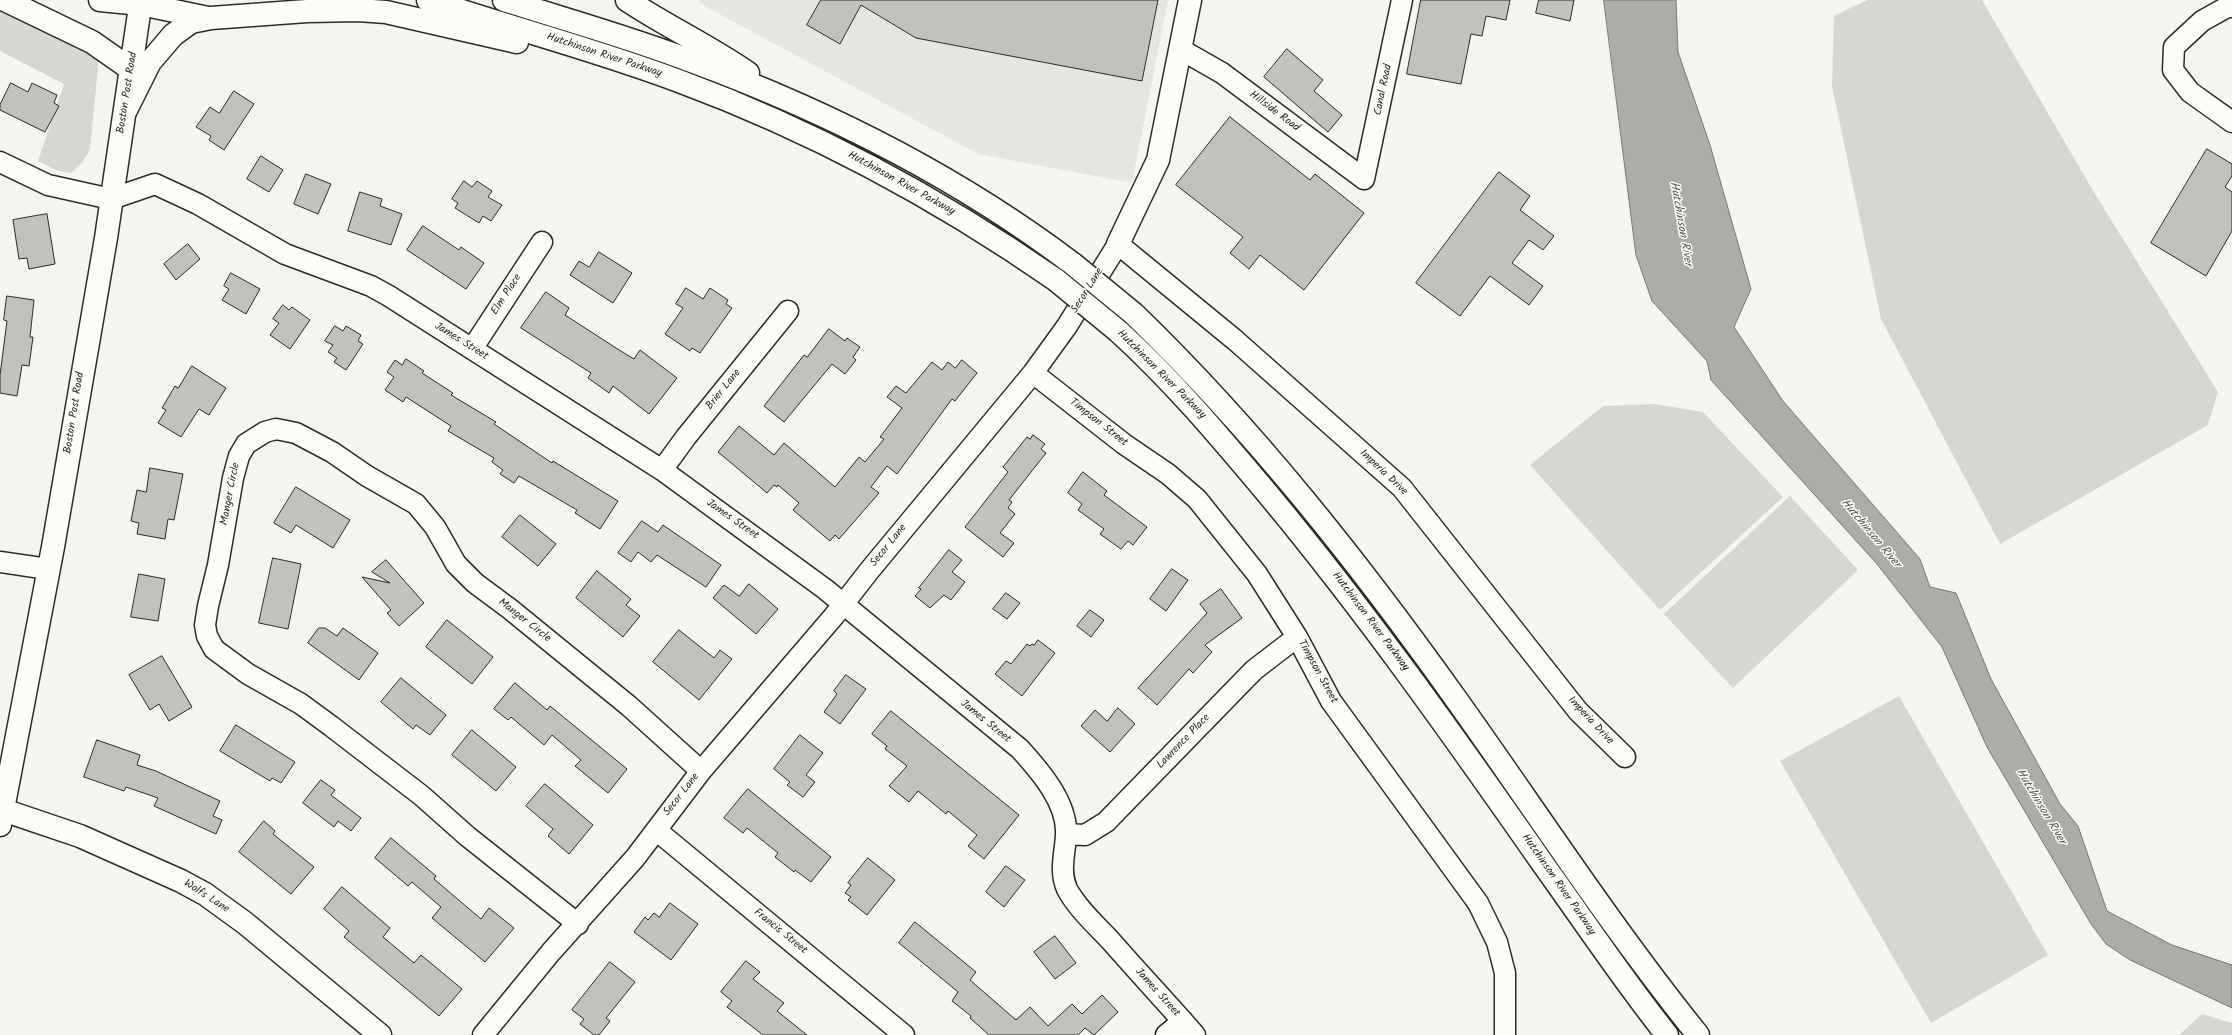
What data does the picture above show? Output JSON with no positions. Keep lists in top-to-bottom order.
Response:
{
  "streets": {
    "main road": [
      "Hutchinson River Parkway",
      "Boston Post Road",
      "Secor Lane",
      "Wolfs Lane"
    ],
    "street": [
      "Canal Road",
      "Hillside Road",
      "Elm Place",
      "James Street",
      "Brier Lane",
      "Timpson Street",
      "Imperia Drive",
      "Manger Circle",
      "Lawrence Place",
      "Francis Street"
    ]
  },
  "crossings": [
    ["Canal Road", "Hillside Road"],
    ["Boston Post Road", "James Street"],
    ["Boston Post Road", "Wolfs Lane"],
    ["Hillside Road", "Secor Lane"],
    ["Secor Lane", "James Street"],
    ["Secor Lane", "Timpson Street"],
    ["Secor Lane", "Imperia Drive"],
    ["Secor Lane", "Manger Circle"],
    ["Secor Lane", "Francis Street"],
    ["Elm Place", "James Street"],
    ["James Street", "Brier Lane"],
    ["James Street", "Lawrence Place"],
    ["Timpson Street", "Lawrence Place"]
  ],
  "water": ["Hutchinson River"]
}
